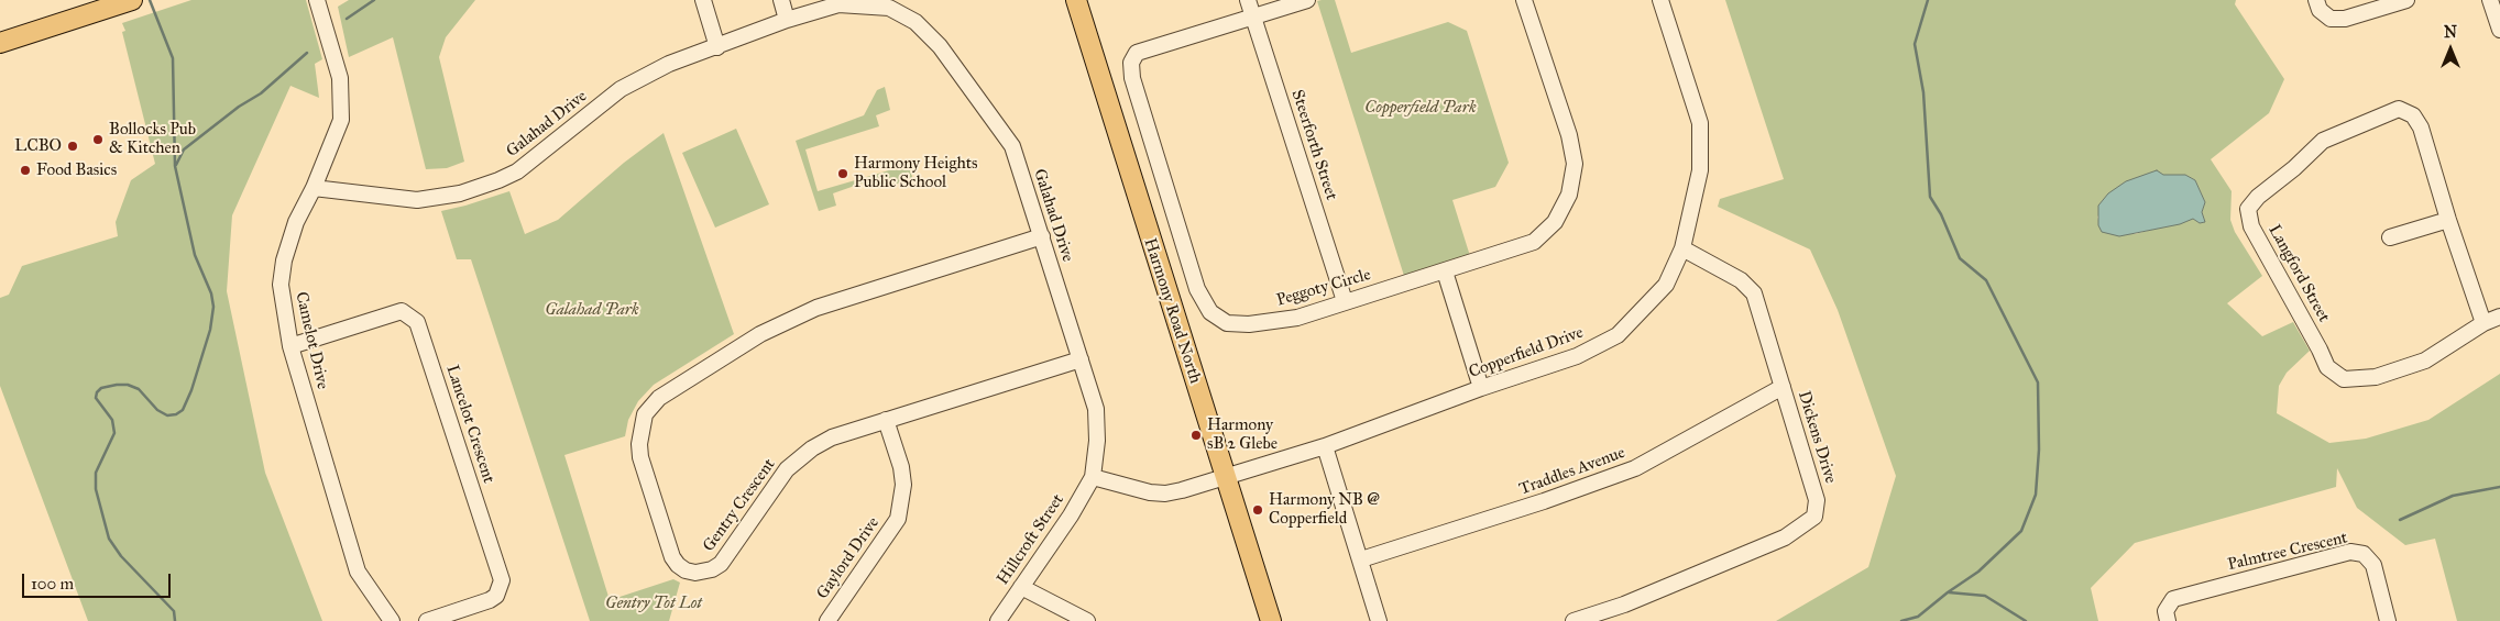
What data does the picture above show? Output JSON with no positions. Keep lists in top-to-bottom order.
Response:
{
  "streets": {
    "main road": ["Harmony Road North"],
    "street": [
      "Galahad Drive",
      "Steerforth Street",
      "Langford Street",
      "Peggoty Circle",
      "Camelot Drive",
      "Copperfield Drive",
      "Lancelot Crescent",
      "Dickens Drive",
      "Traddles Avenue",
      "Gentry Crescent",
      "Hillcroft Street",
      "Palmtree Crescent",
      "Gaylord Drive"
    ]
  },
  "crossings": [
    ["Galahad Drive", "Camelot Drive"],
    ["Galahad Drive", "Copperfield Drive"],
    ["Galahad Drive", "Gentry Crescent"],
    ["Galahad Drive", "Hillcroft Street"],
    ["Steerforth Street", "Peggoty Circle"],
    ["Harmony Road North", "Copperfield Drive"],
    ["Camelot Drive", "Lancelot Crescent"],
    ["Copperfield Drive", "Dickens Drive"],
    ["Copperfield Drive", "Hillcroft Street"],
    ["Dickens Drive", "Traddles Avenue"],
    ["Gentry Crescent", "Gaylord Drive"]
  ],
  "parks": ["Copperfield Park", "Galahad Park", "Gentry Tot Lot"],
  "places": [
    "Bollocks Pub & Kitchen",
    "LCBO",
    "Food Basics",
    "Harmony Heights Public School",
    "Harmony sB 2 Glebe",
    "Harmony NB @ Copperfield"
  ],
  "scale_bar": "100 m",
  "north": "top"
}
